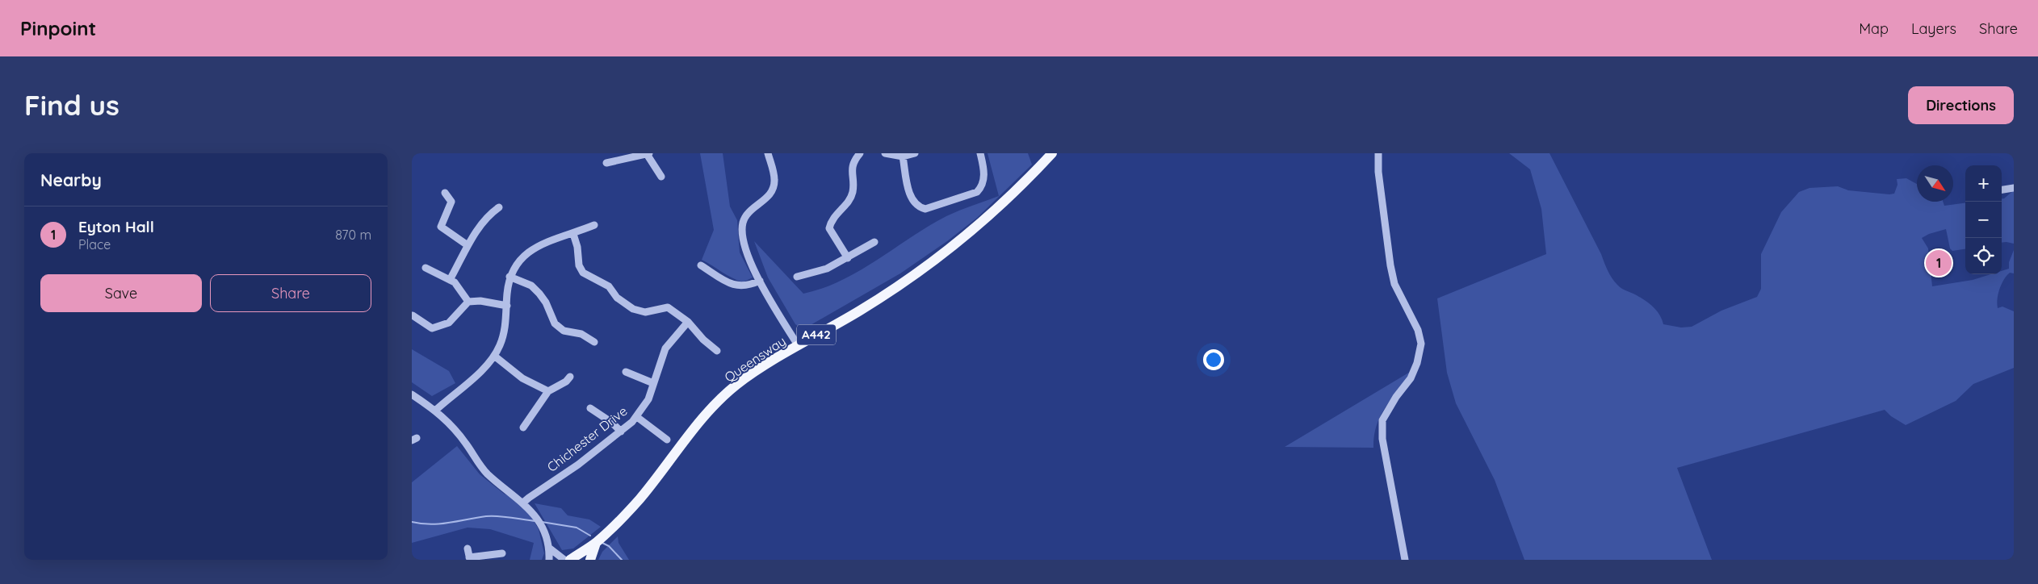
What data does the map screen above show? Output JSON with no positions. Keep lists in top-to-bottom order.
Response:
{
  "streets": {
    "main road": ["A442", "Queensway"],
    "street": ["Chichester Drive"]
  },
  "crossings": [
    ["A442", "Queensway"]
  ],
  "north": "bottom right",
  "page": {
    "header": "Pinpoint",
    "nav": ["Map", "Layers", "Share"],
    "buttons": [
      "Directions",
      ["Save", "Share"]
    ],
    "title": "Find us",
    "heading": "Nearby",
    "map_buttons": ["+", "−"],
    "list": [
      {
        "mark": "1",
        "name": "Eyton Hall",
        "note": "Place",
        "value": "870 m"
      }
    ],
    "pins": "1"
  }
}
